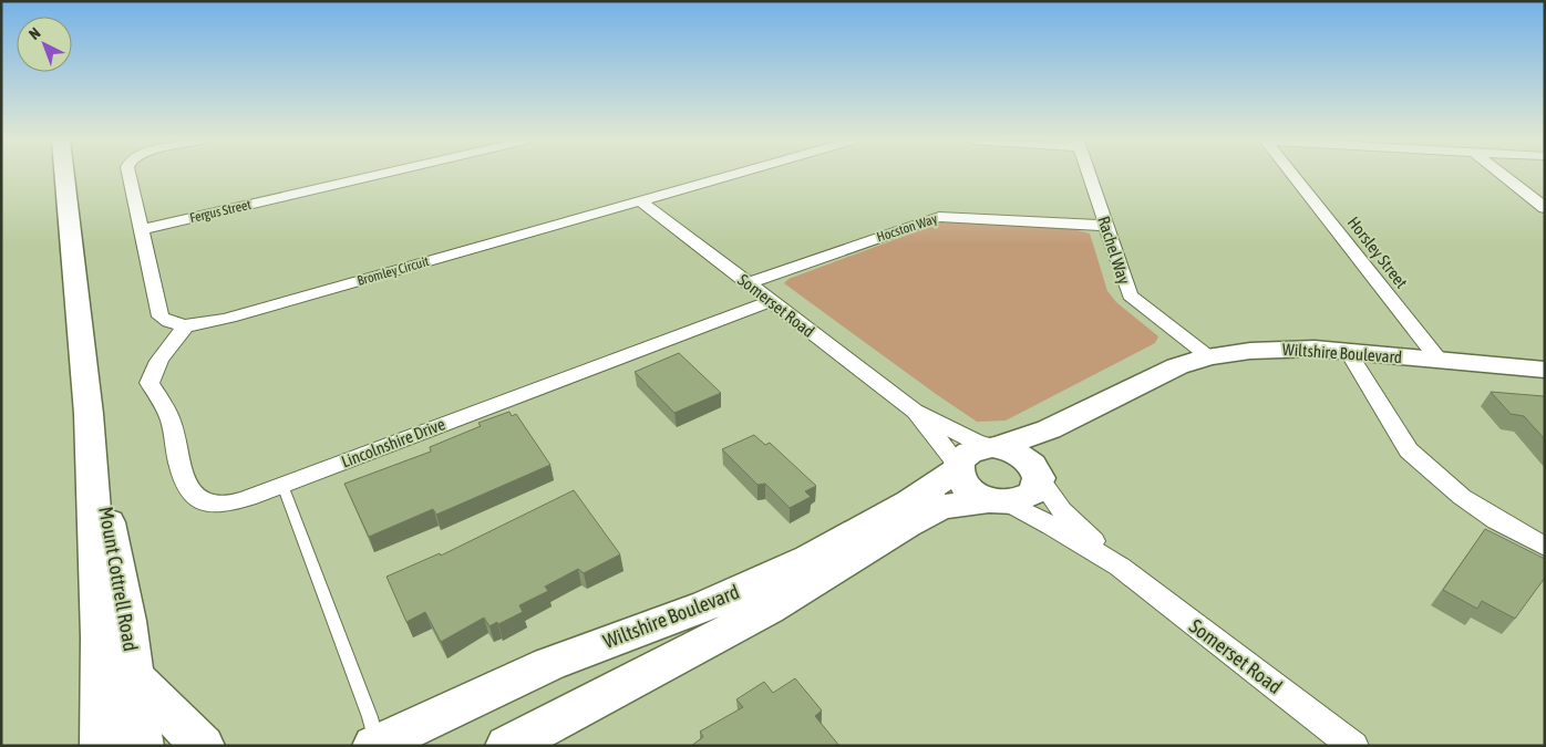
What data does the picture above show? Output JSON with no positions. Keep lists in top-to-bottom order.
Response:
{
  "streets": {
    "street": [
      "Fergus Street",
      "Hocston Way",
      "Rachel Way",
      "Horsley Street",
      "Bromley Circuit",
      "Somerset Road",
      "Wiltshire Boulevard",
      "Lincolnshire Drive",
      "Mount Cottrell Road"
    ]
  },
  "crossings": [
    ["Hocston Way", "Rachel Way"],
    ["Hocston Way", "Somerset Road"],
    ["Rachel Way", "Wiltshire Boulevard"],
    ["Horsley Street", "Wiltshire Boulevard"],
    ["Bromley Circuit", "Somerset Road"],
    ["Bromley Circuit", "Lincolnshire Drive"],
    ["Somerset Road", "Wiltshire Boulevard"],
    ["Somerset Road", "Lincolnshire Drive"]
  ],
  "north": "top left"
}
